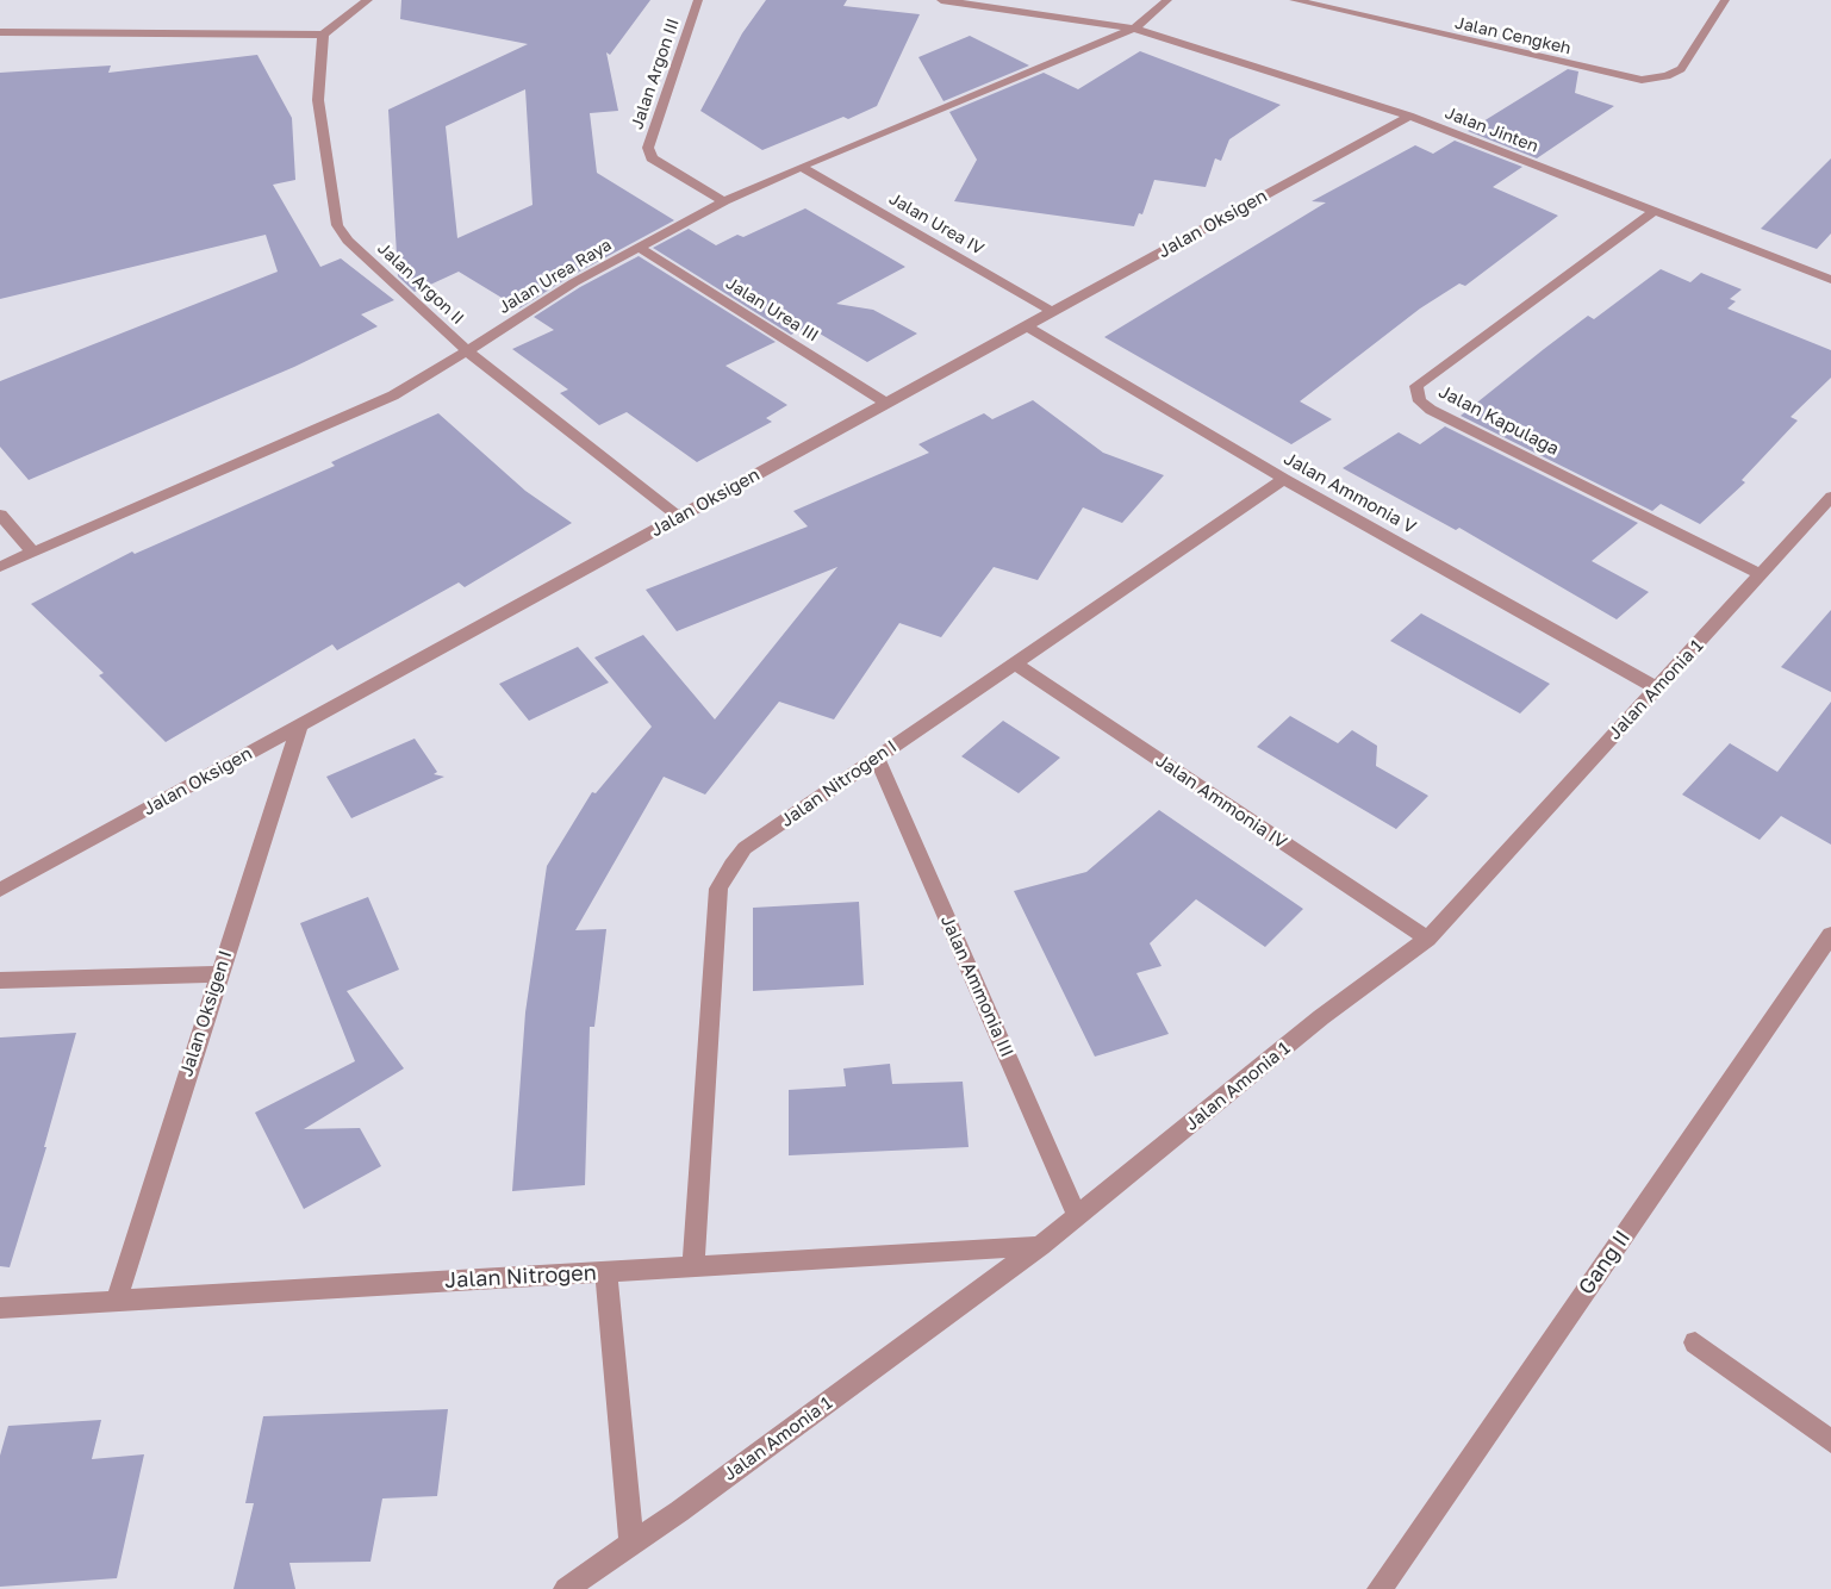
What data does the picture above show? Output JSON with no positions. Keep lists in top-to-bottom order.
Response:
{
  "streets": {
    "street": [
      "Jalan Cengkeh",
      "Jalan Argon III",
      "Jalan Jinten",
      "Jalan Urea IV",
      "Jalan Oksigen",
      "Jalan Urea Raya",
      "Jalan Argon II",
      "Jalan Urea III",
      "Jalan Kapulaga",
      "Jalan Ammonia V",
      "Jalan Amonia 1",
      "Jalan Nitrogen I",
      "Jalan Ammonia IV",
      "Jalan Ammonia III",
      "Jalan Oksigen I",
      "Gang II",
      "Jalan Nitrogen"
    ]
  },
  "crossings": [
    ["Jalan Argon III", "Jalan Urea Raya"],
    ["Jalan Jinten", "Jalan Oksigen"],
    ["Jalan Jinten", "Jalan Urea Raya"],
    ["Jalan Jinten", "Jalan Kapulaga"],
    ["Jalan Urea IV", "Jalan Oksigen"],
    ["Jalan Urea IV", "Jalan Urea Raya"],
    ["Jalan Oksigen", "Jalan Argon II"],
    ["Jalan Oksigen", "Jalan Urea III"],
    ["Jalan Oksigen", "Jalan Ammonia V"],
    ["Jalan Oksigen", "Jalan Oksigen I"],
    ["Jalan Urea Raya", "Jalan Argon II"],
    ["Jalan Urea Raya", "Jalan Urea III"],
    ["Jalan Kapulaga", "Jalan Amonia 1"],
    ["Jalan Ammonia V", "Jalan Amonia 1"],
    ["Jalan Ammonia V", "Jalan Nitrogen I"],
    ["Jalan Amonia 1", "Jalan Ammonia IV"],
    ["Jalan Amonia 1", "Jalan Ammonia III"],
    ["Jalan Amonia 1", "Jalan Nitrogen"],
    ["Jalan Nitrogen I", "Jalan Ammonia IV"],
    ["Jalan Nitrogen I", "Jalan Ammonia III"],
    ["Jalan Nitrogen I", "Jalan Nitrogen"],
    ["Jalan Oksigen I", "Jalan Nitrogen"]
  ]
}
